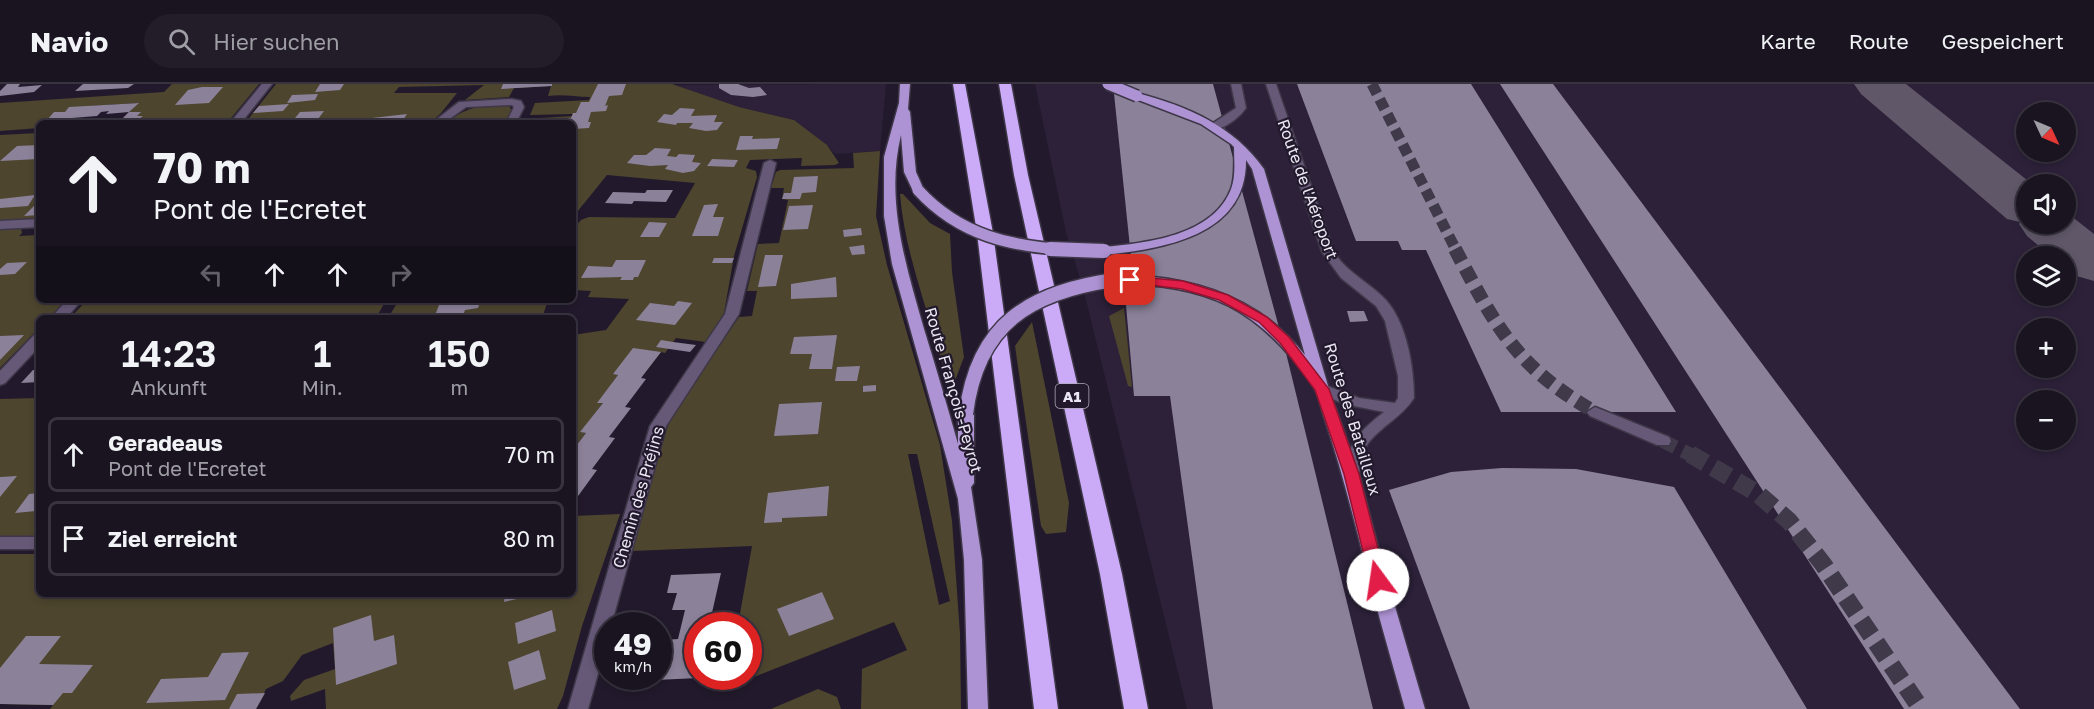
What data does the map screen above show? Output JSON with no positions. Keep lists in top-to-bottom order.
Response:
{
  "streets": {
    "highway": ["A1"],
    "main road": ["Route François-Peyrot", "Route des Batailleux"],
    "street": ["Route de l'Aéroport", "Chemin des Préjins"]
  },
  "north": "bottom right",
  "page": {
    "header": "Navio",
    "search": "Hier suchen",
    "nav": ["Karte", "Route", "Gespeichert"],
    "map_buttons": ["+", "−"],
    "turn": ["70 m", "Pont de l'Ecretet"],
    "eta": [
      "14:23",
      "Ankunft",
      "1",
      "Min.",
      "150",
      "m"
    ],
    "list": [
      {
        "name": "Geradeaus",
        "note": "Pont de l'Ecretet",
        "value": "70 m"
      },
      {
        "name": "Ziel erreicht",
        "value": "80 m"
      }
    ],
    "speed": "49 km/h",
    "limit": "60"
  }
}
